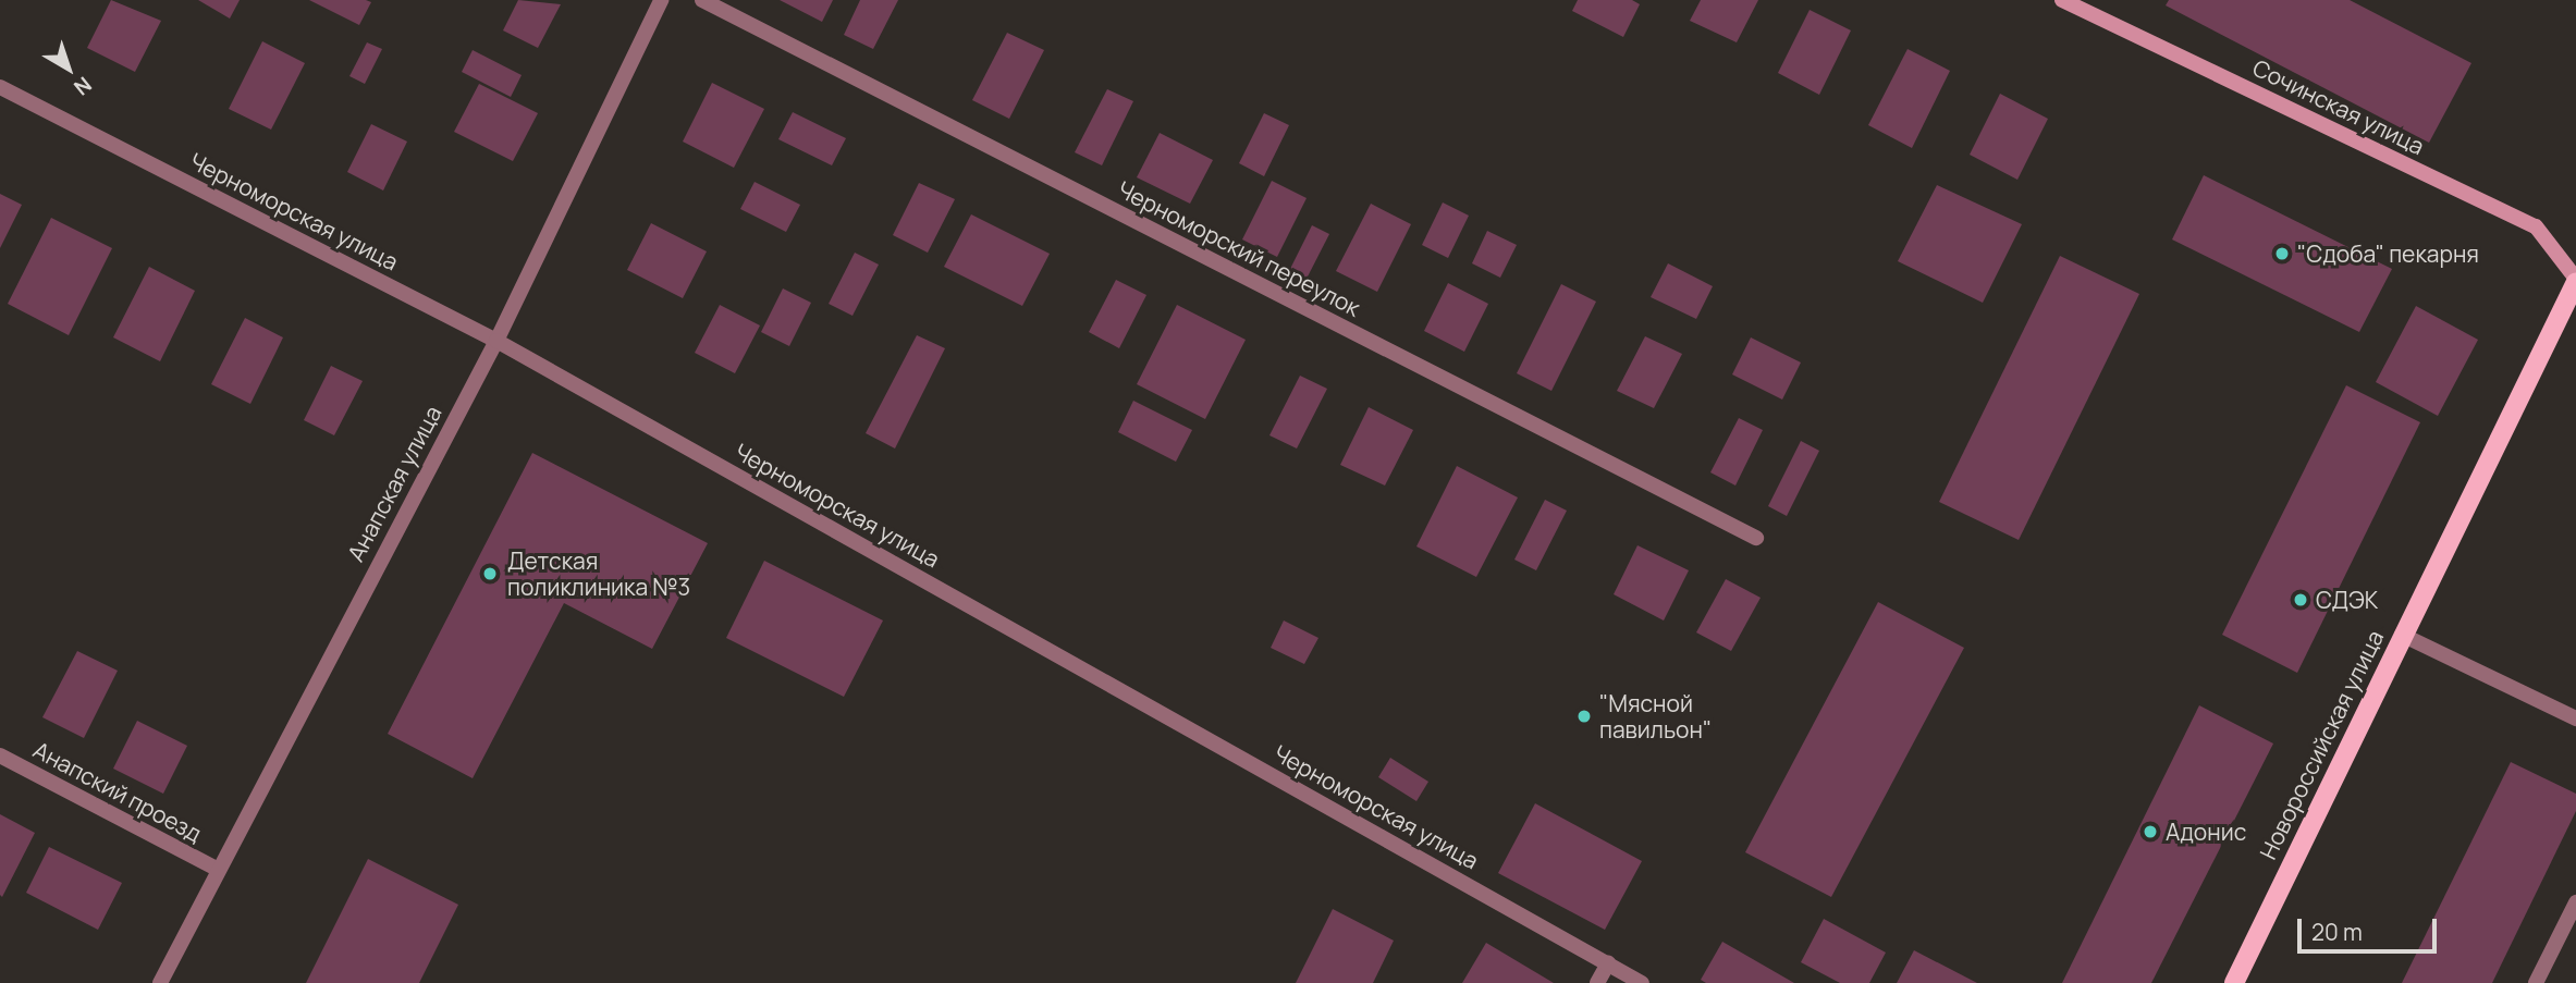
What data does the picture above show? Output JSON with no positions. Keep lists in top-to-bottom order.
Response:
{
  "streets": {
    "main road": ["Сочинская улица", "Новороссийская улица"],
    "street": [
      "Черноморская улица",
      "Черноморский переулок",
      "Анапская улица",
      "Анапский проезд"
    ]
  },
  "crossings": [
    ["Сочинская улица", "Новороссийская улица"],
    ["Черноморская улица", "Анапская улица"],
    ["Анапская улица", "Анапский проезд"]
  ],
  "places": [
    "\"Сдоба\" пекарня",
    "Детская поликлиника №3",
    "СДЭК",
    "\"Мясной павильон\"",
    "Адонис"
  ],
  "scale_bar": "20 m",
  "north": "bottom right"
}
